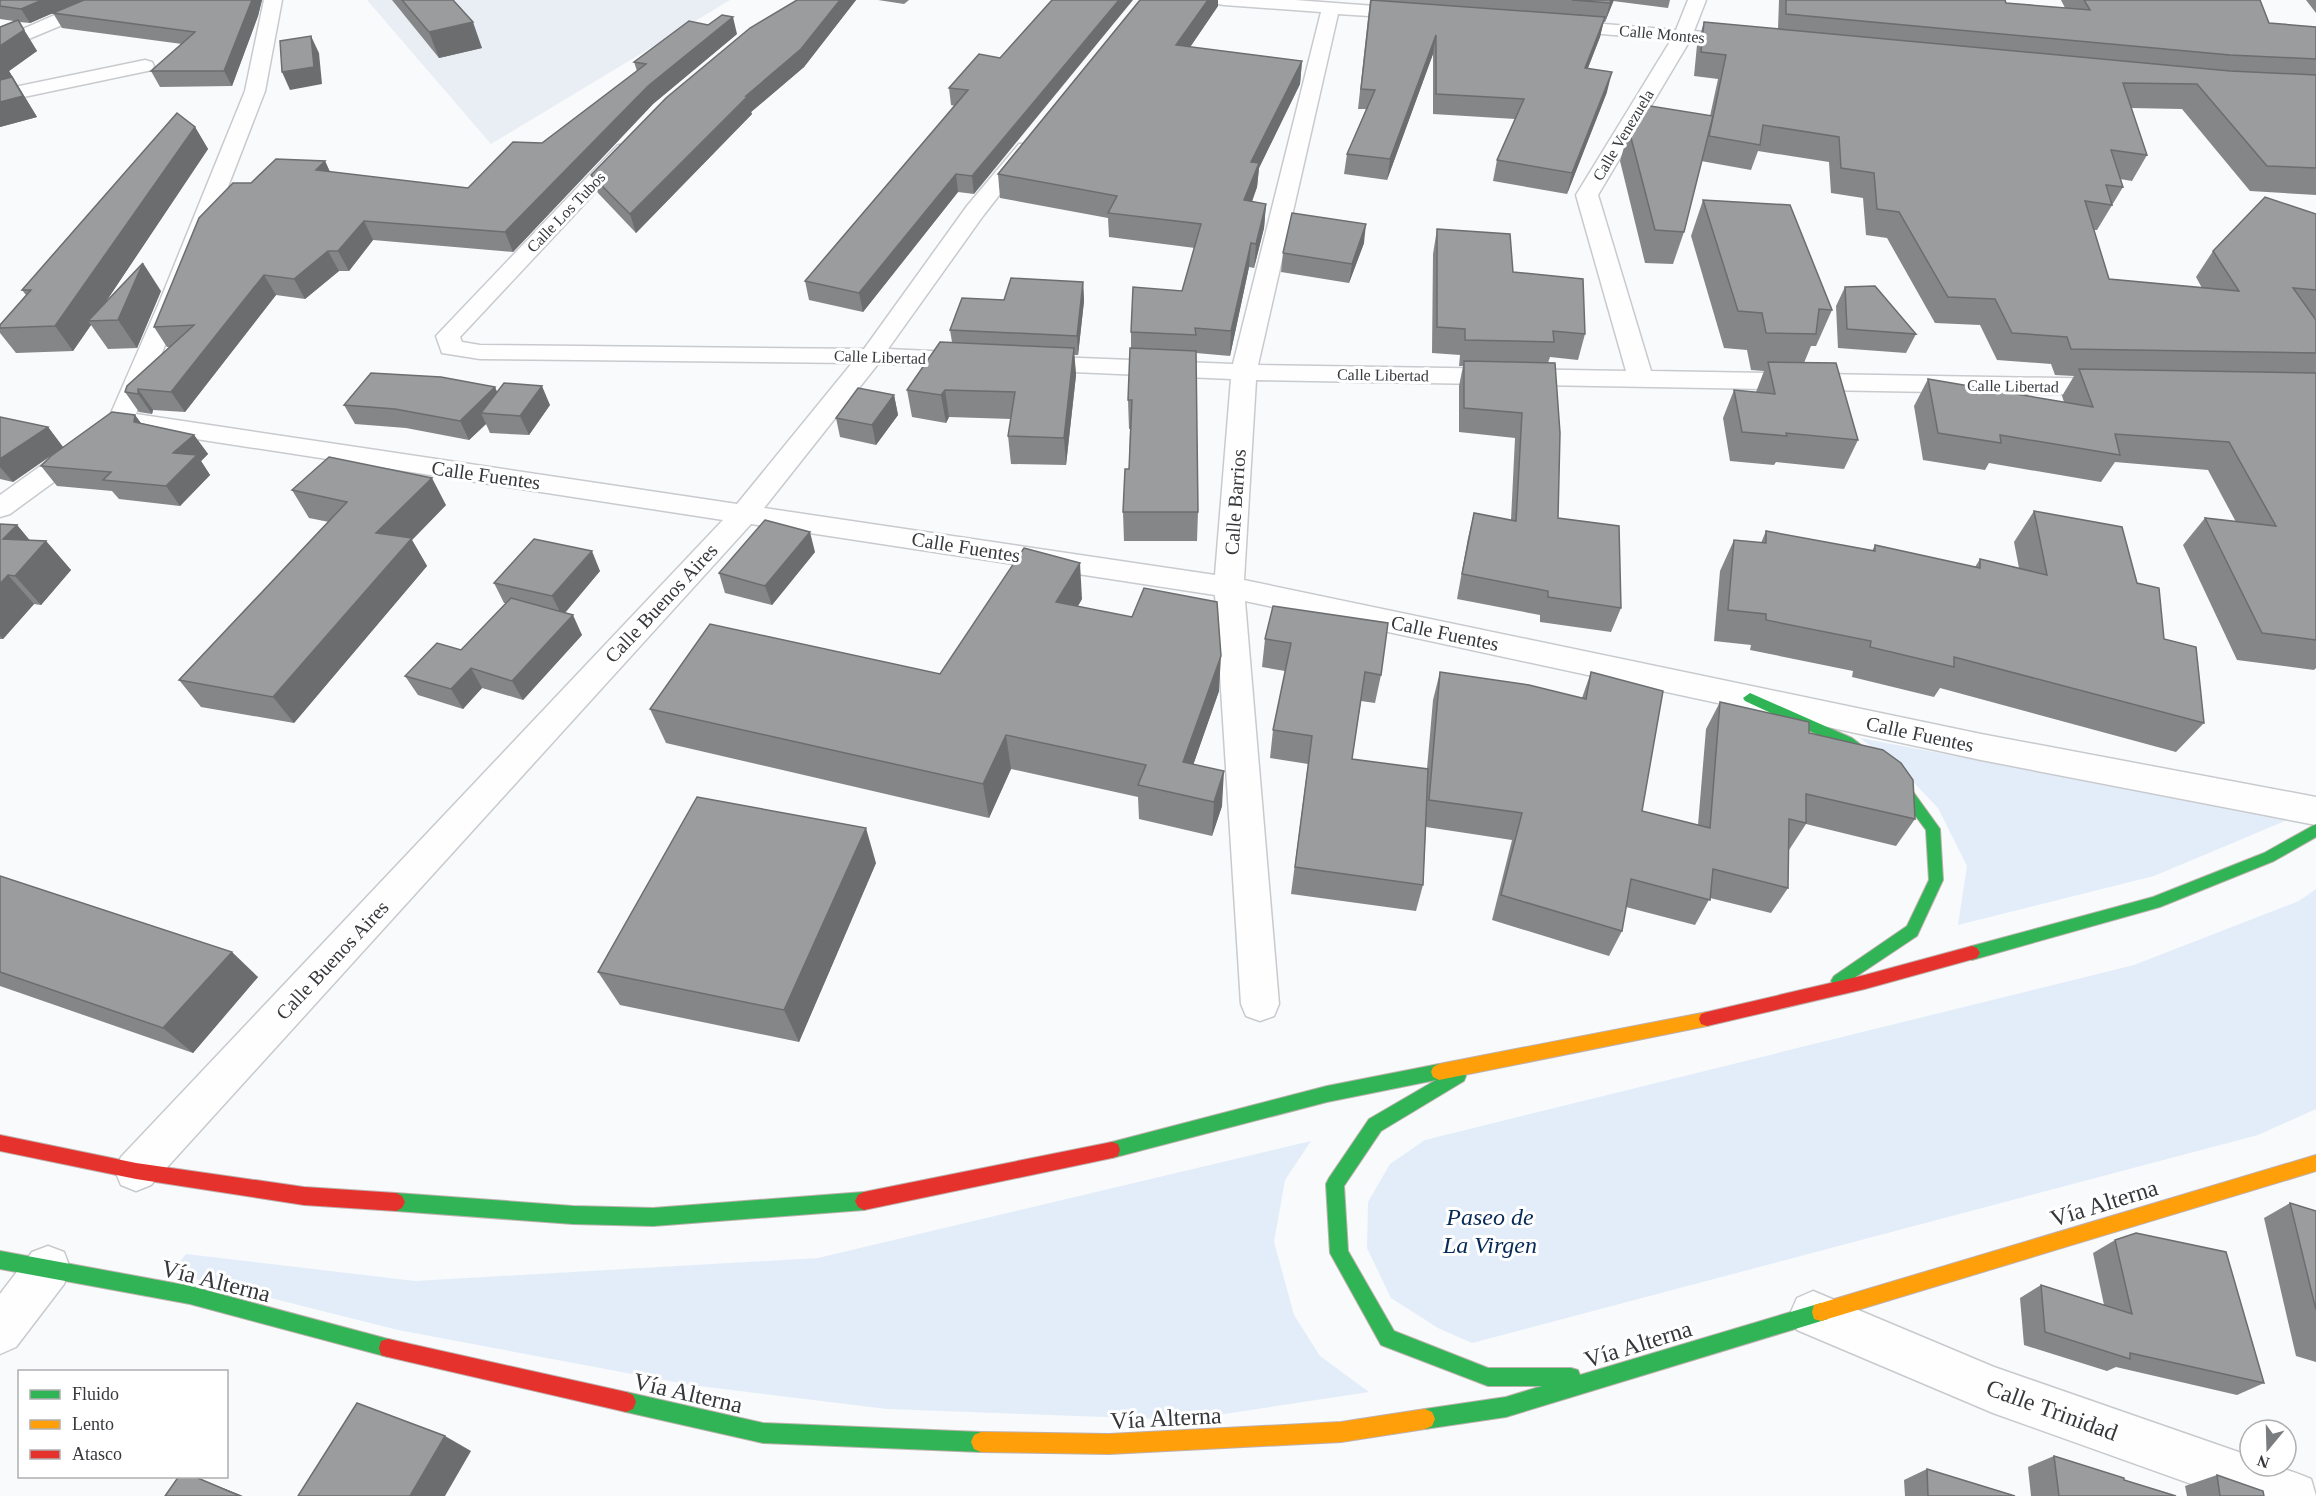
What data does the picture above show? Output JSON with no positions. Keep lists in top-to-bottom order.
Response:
{
  "streets": {
    "highway": ["Vía Alterna"],
    "street": [
      "Calle Montes",
      "Calle Venezuela",
      "Calle Los Tubos",
      "Calle Libertad",
      "Calle Fuentes",
      "Calle Barrios",
      "Calle Buenos Aires",
      "Calle Trinidad"
    ]
  },
  "crossings": [
    ["Calle Montes", "Calle Venezuela"],
    ["Calle Venezuela", "Calle Libertad"],
    ["Calle Los Tubos", "Calle Libertad"],
    ["Calle Libertad", "Calle Barrios"],
    ["Calle Libertad", "Calle Buenos Aires"],
    ["Calle Fuentes", "Calle Barrios"],
    ["Calle Fuentes", "Calle Buenos Aires"],
    ["Vía Alterna", "Calle Trinidad"]
  ],
  "parks": ["Paseo de La Virgen"],
  "legend": ["Fluido", "Lento", "Atasco"],
  "north": "bottom"
}
